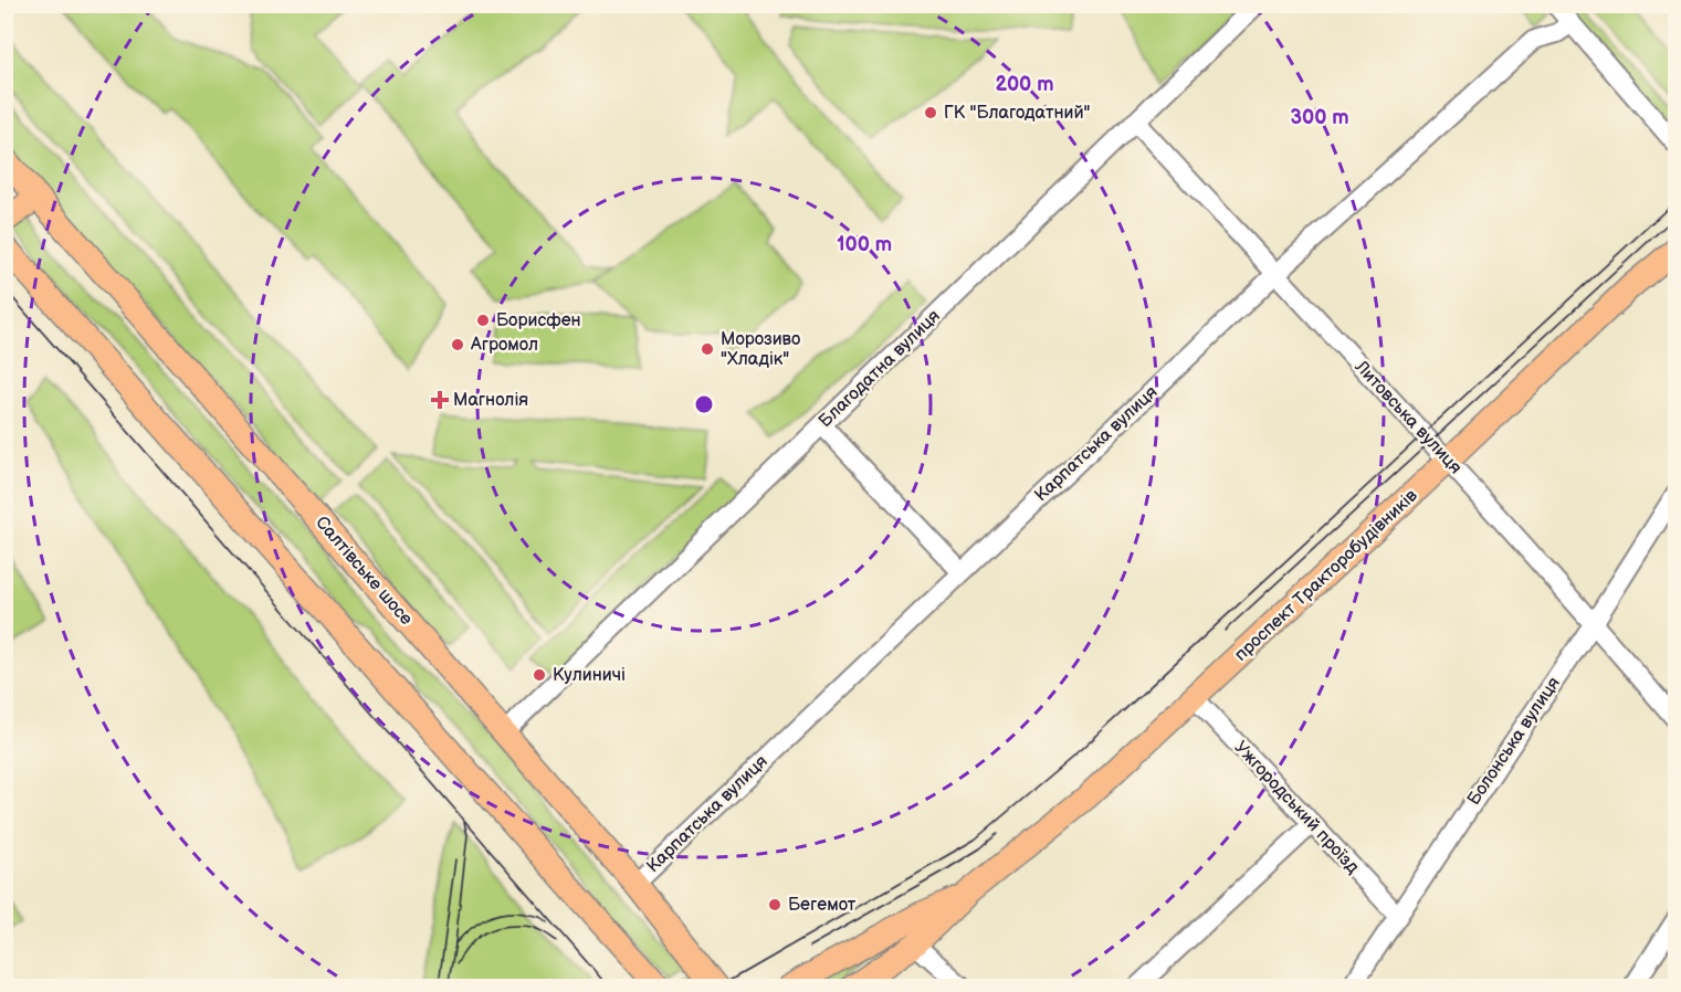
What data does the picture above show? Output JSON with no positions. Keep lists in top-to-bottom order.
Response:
{
  "streets": {
    "main road": ["Салтівське шосе", "проспект Тракторобудівників"],
    "street": [
      "Благодатна вулиця",
      "Литовська вулиця",
      "Карпатська вулиця",
      "Болонська вулиця",
      "Ужгородський проїзд"
    ]
  },
  "crossings": [
    ["Благодатна вулиця", "Литовська вулиця"],
    ["Благодатна вулиця", "Салтівське шосе"],
    ["Литовська вулиця", "Карпатська вулиця"],
    ["Литовська вулиця", "проспект Тракторобудівників"],
    ["Литовська вулиця", "Болонська вулиця"],
    ["Карпатська вулиця", "Салтівське шосе"],
    ["проспект Тракторобудівників", "Ужгородський проїзд"],
    ["Болонська вулиця", "Ужгородський проїзд"]
  ],
  "places": {
    "other": [
      "ГК \"Благодатний\"",
      "Борисфен",
      "Агромол",
      "Морозиво \"Хладік\"",
      "Кулиничі",
      "Бегемот"
    ],
    "health": ["Магнолія"]
  },
  "rings": ["200 m", "300 m", "100 m"]
}
